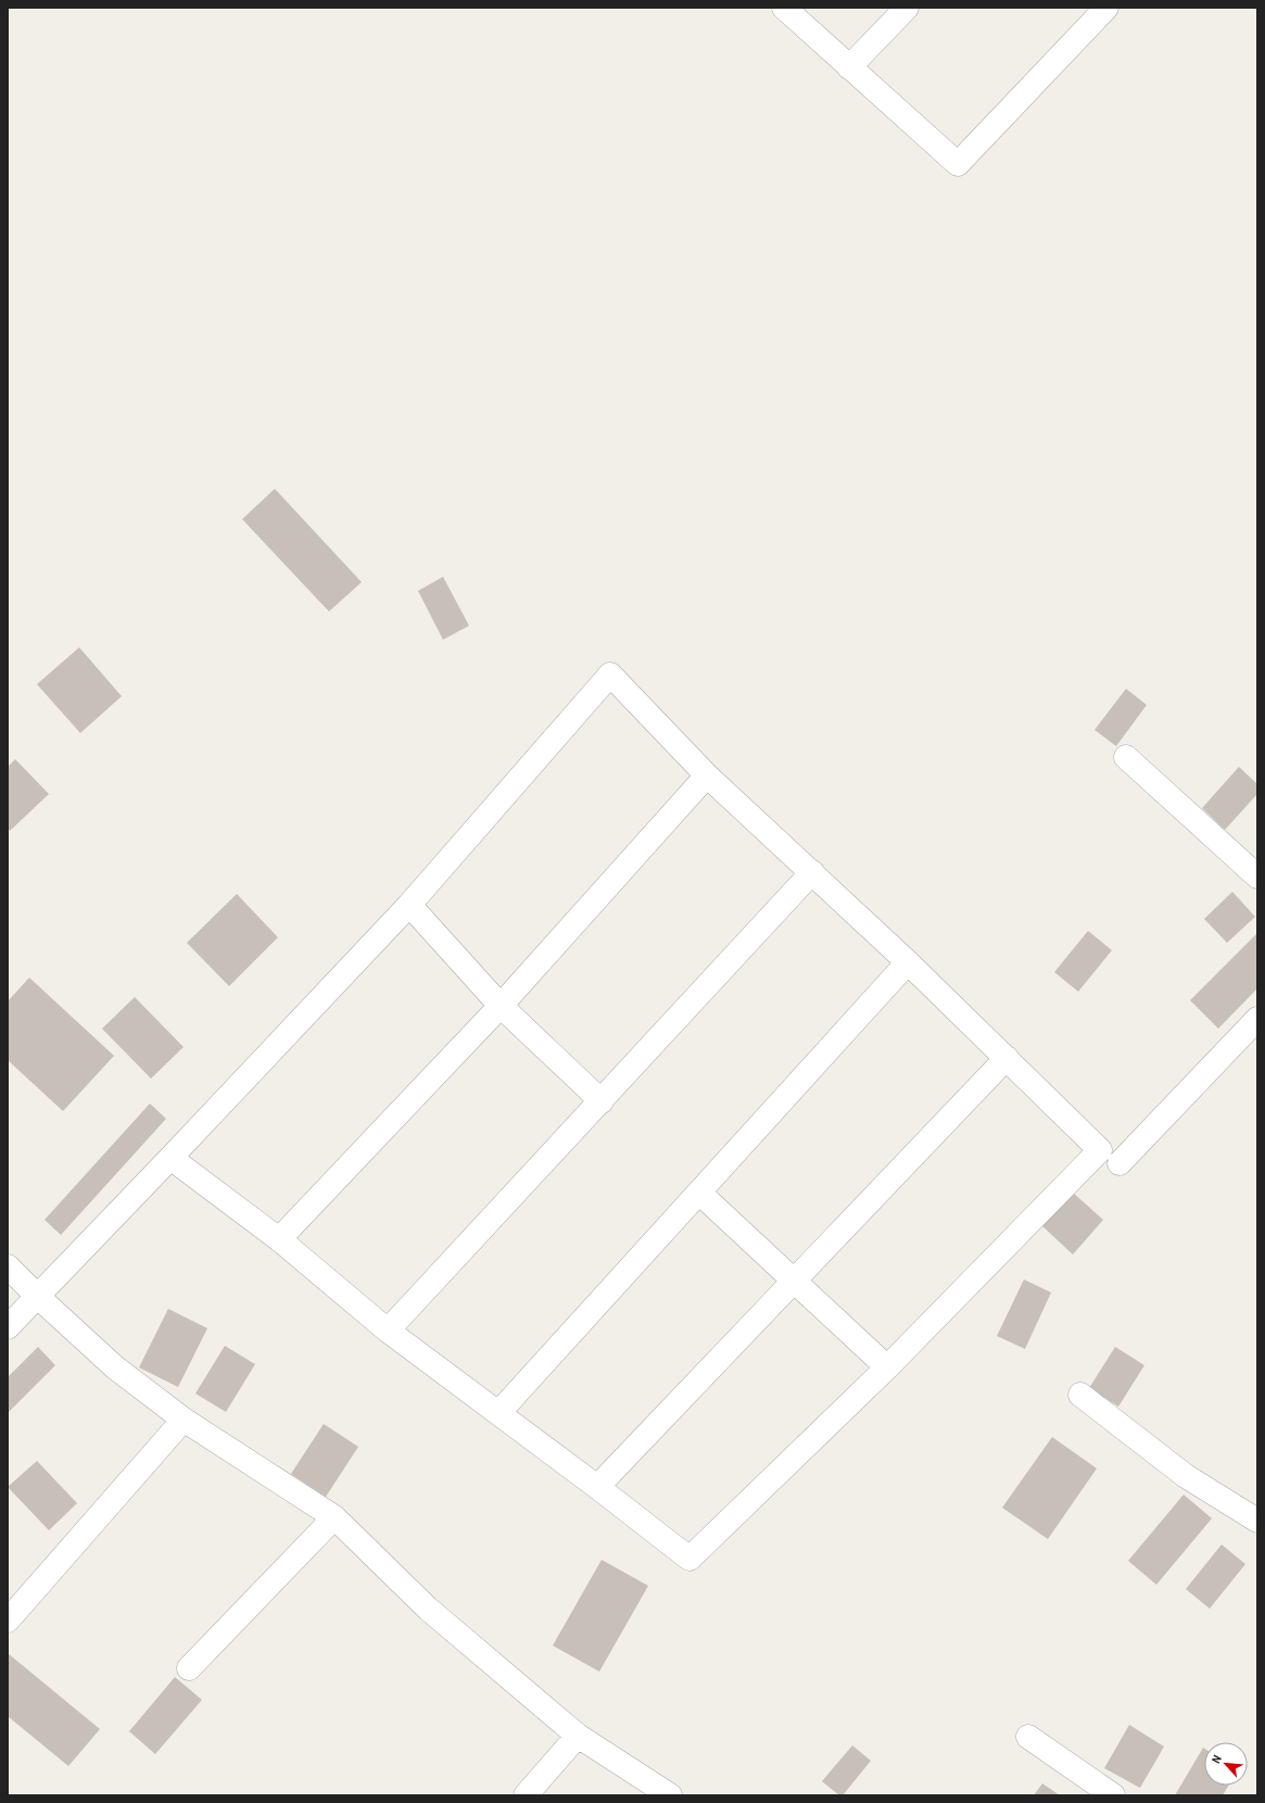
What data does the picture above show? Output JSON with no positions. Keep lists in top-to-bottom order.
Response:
{
  "north": "top left"
}
